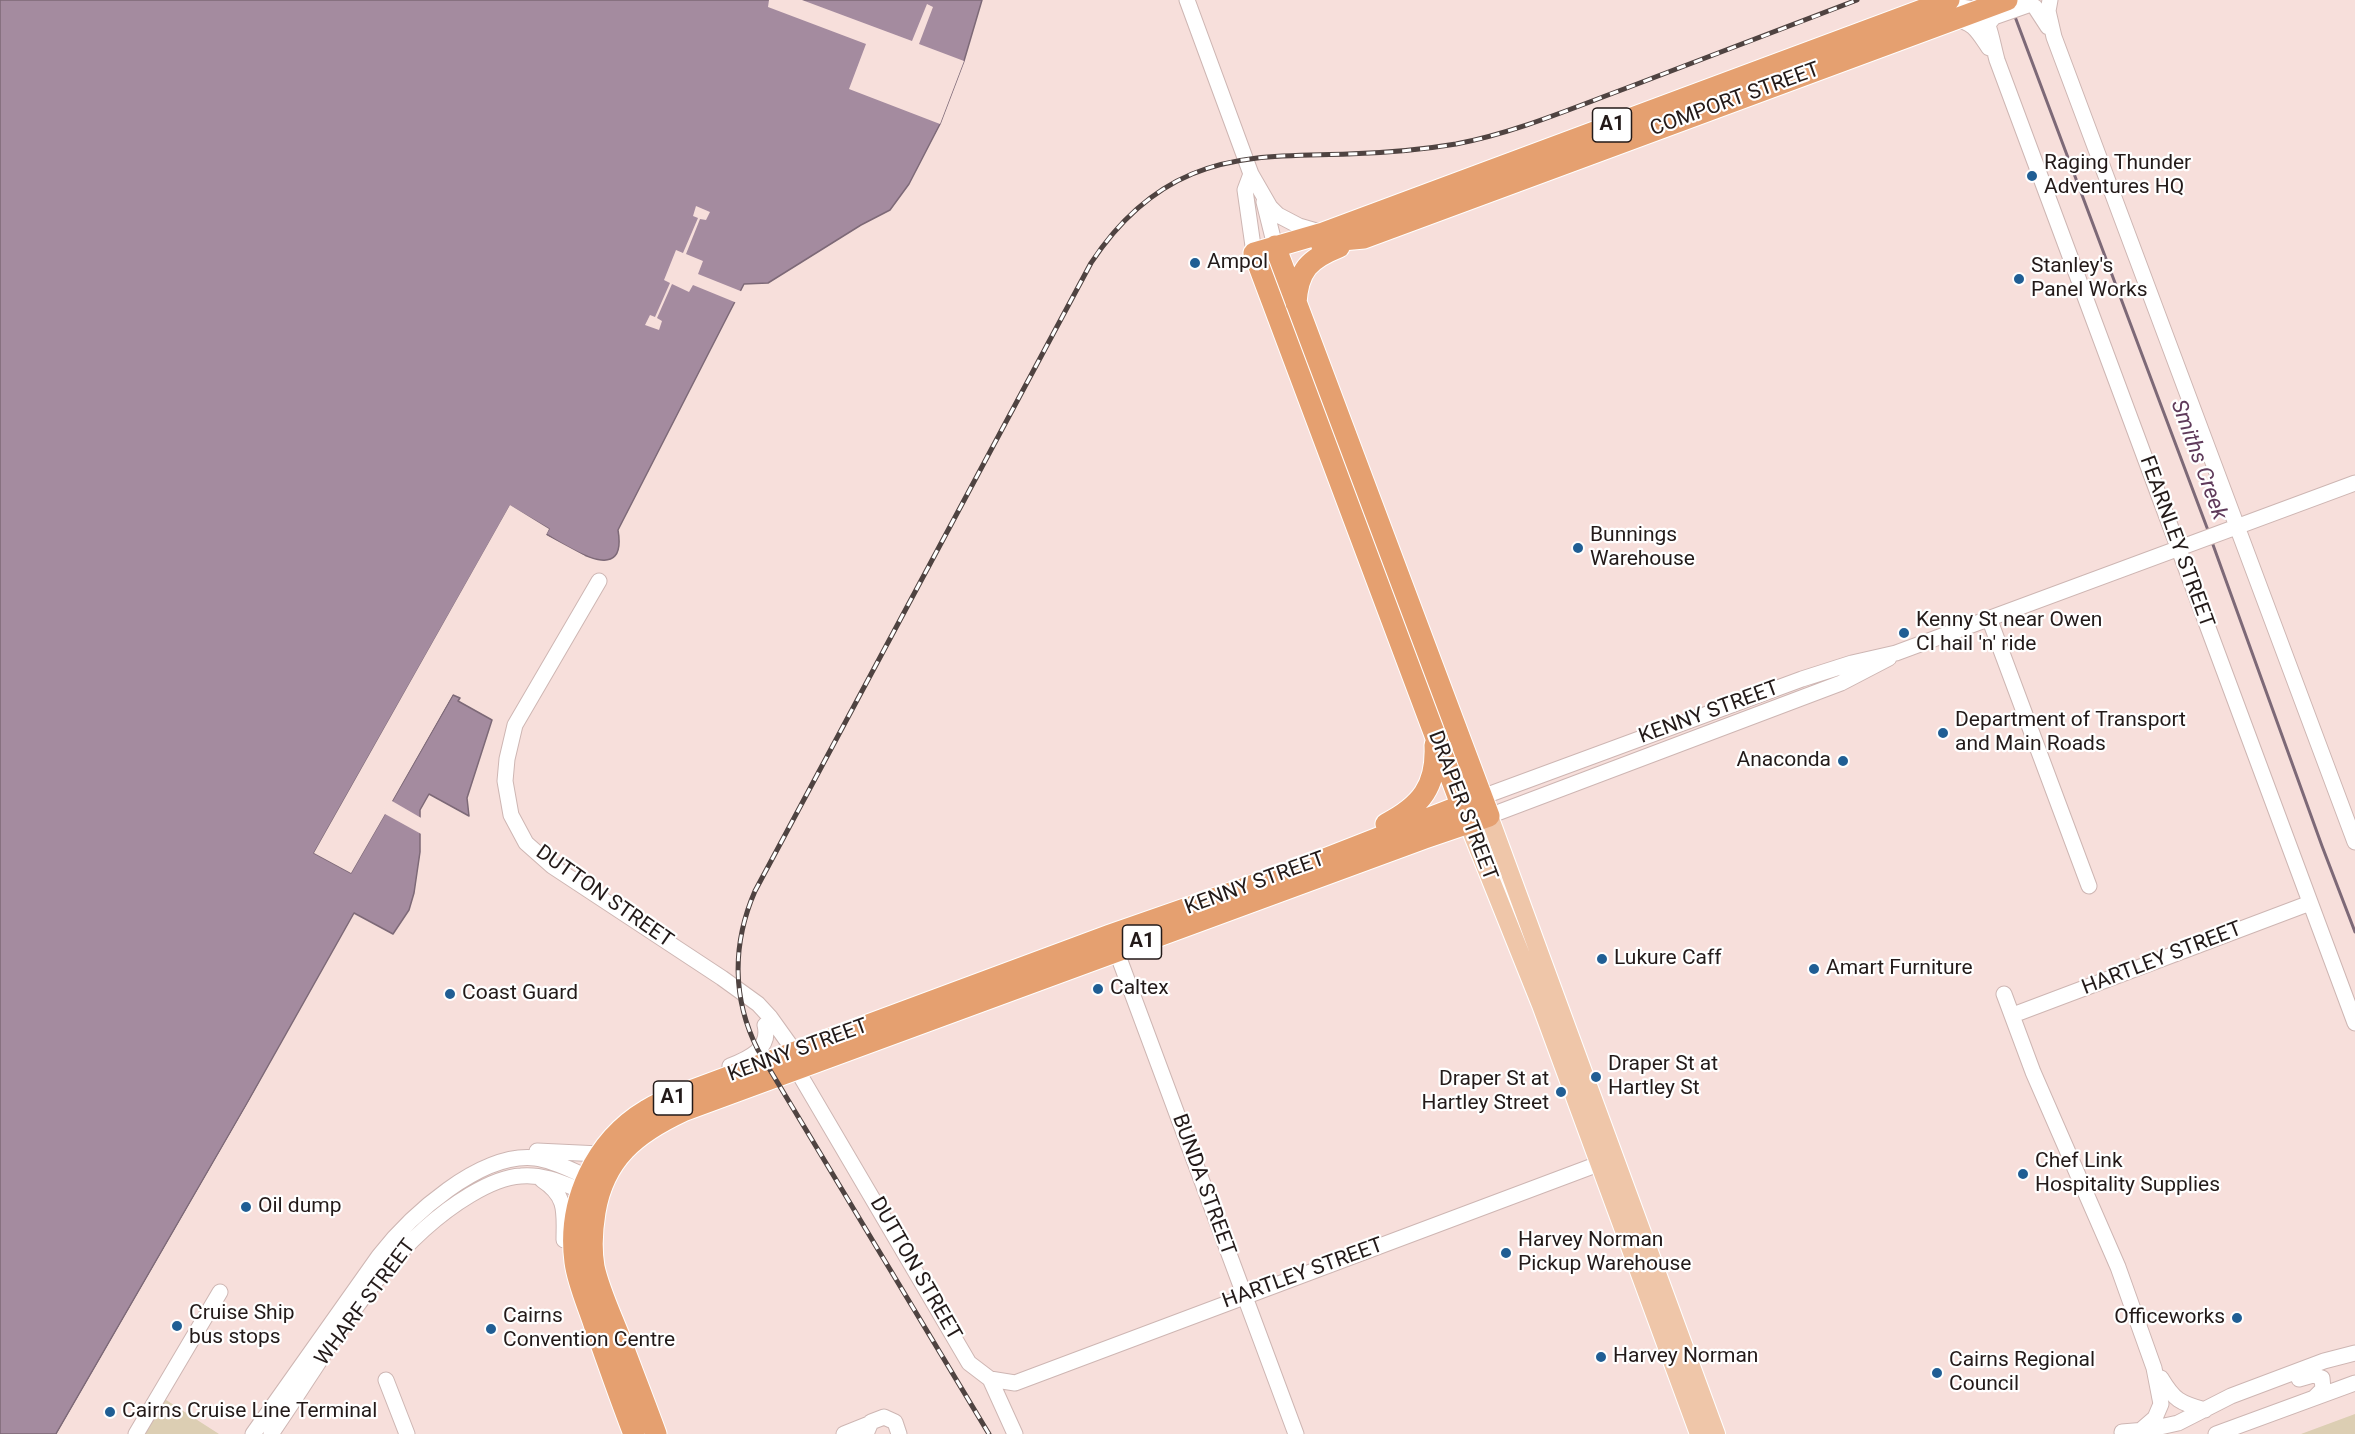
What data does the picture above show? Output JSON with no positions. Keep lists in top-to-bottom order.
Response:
{
  "streets": {
    "highway": [
      "COMPORT STREET",
      "A1",
      "KENNY STREET",
      "DRAPER STREET"
    ],
    "street": [
      "FEARNLEY STREET",
      "DUTTON STREET",
      "HARTLEY STREET",
      "BUNDA STREET",
      "WHARF STREET"
    ]
  },
  "crossings": [
    ["COMPORT STREET", "FEARNLEY STREET"],
    ["COMPORT STREET", "DRAPER STREET"],
    ["A1", "KENNY STREET"],
    ["A1", "WHARF STREET"],
    ["FEARNLEY STREET", "KENNY STREET"],
    ["FEARNLEY STREET", "HARTLEY STREET"],
    ["KENNY STREET", "DRAPER STREET"],
    ["KENNY STREET", "DUTTON STREET"],
    ["KENNY STREET", "BUNDA STREET"],
    ["KENNY STREET", "WHARF STREET"],
    ["DRAPER STREET", "HARTLEY STREET"],
    ["DUTTON STREET", "HARTLEY STREET"],
    ["HARTLEY STREET", "BUNDA STREET"]
  ],
  "water": ["Smiths Creek"],
  "places": [
    "Raging Thunder Adventures HQ",
    "Ampol",
    "Stanley's Panel Works",
    "Bunnings Warehouse",
    "Kenny St near Owen Cl hail 'n' ride",
    "Department of Transport and Main Roads",
    "Anaconda",
    "Lukure Caff",
    "Amart Furniture",
    "Caltex",
    "Coast Guard",
    "Draper St at Hartley St",
    "Draper St at Hartley Street",
    "Chef Link Hospitality Supplies",
    "Oil dump",
    "Harvey Norman Pickup Warehouse",
    "Officeworks",
    "Cruise Ship bus stops",
    "Cairns Convention Centre",
    "Harvey Norman",
    "Cairns Regional Council",
    "Cairns Cruise Line Terminal"
  ]
}
